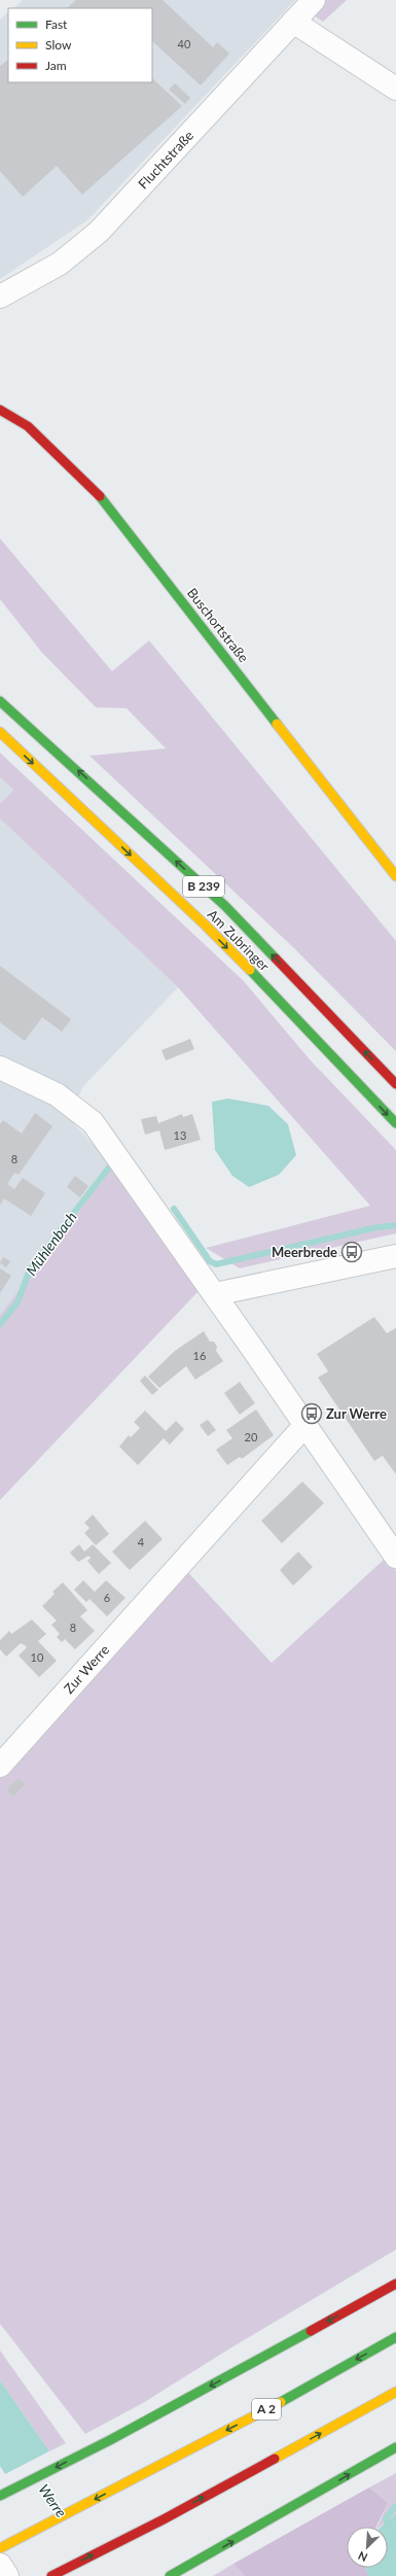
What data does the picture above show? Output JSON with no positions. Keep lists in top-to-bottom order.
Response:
{
  "streets": {
    "main road": [
      "Buschortstraße",
      "B 239",
      "Am Zubringer",
      "A 2"
    ],
    "street": ["Fluchtstraße", "Zur Werre"]
  },
  "water": ["Mühlenbach", "Werre"],
  "places": {
    "bus stop": ["Meerbrede", "Zur Werre"]
  },
  "house_numbers": [
    "40",
    "13",
    "8",
    "16",
    "20",
    "4",
    "6",
    "8",
    "10"
  ],
  "legend": ["Fast", "Slow", "Jam"],
  "north": "bottom left"
}
